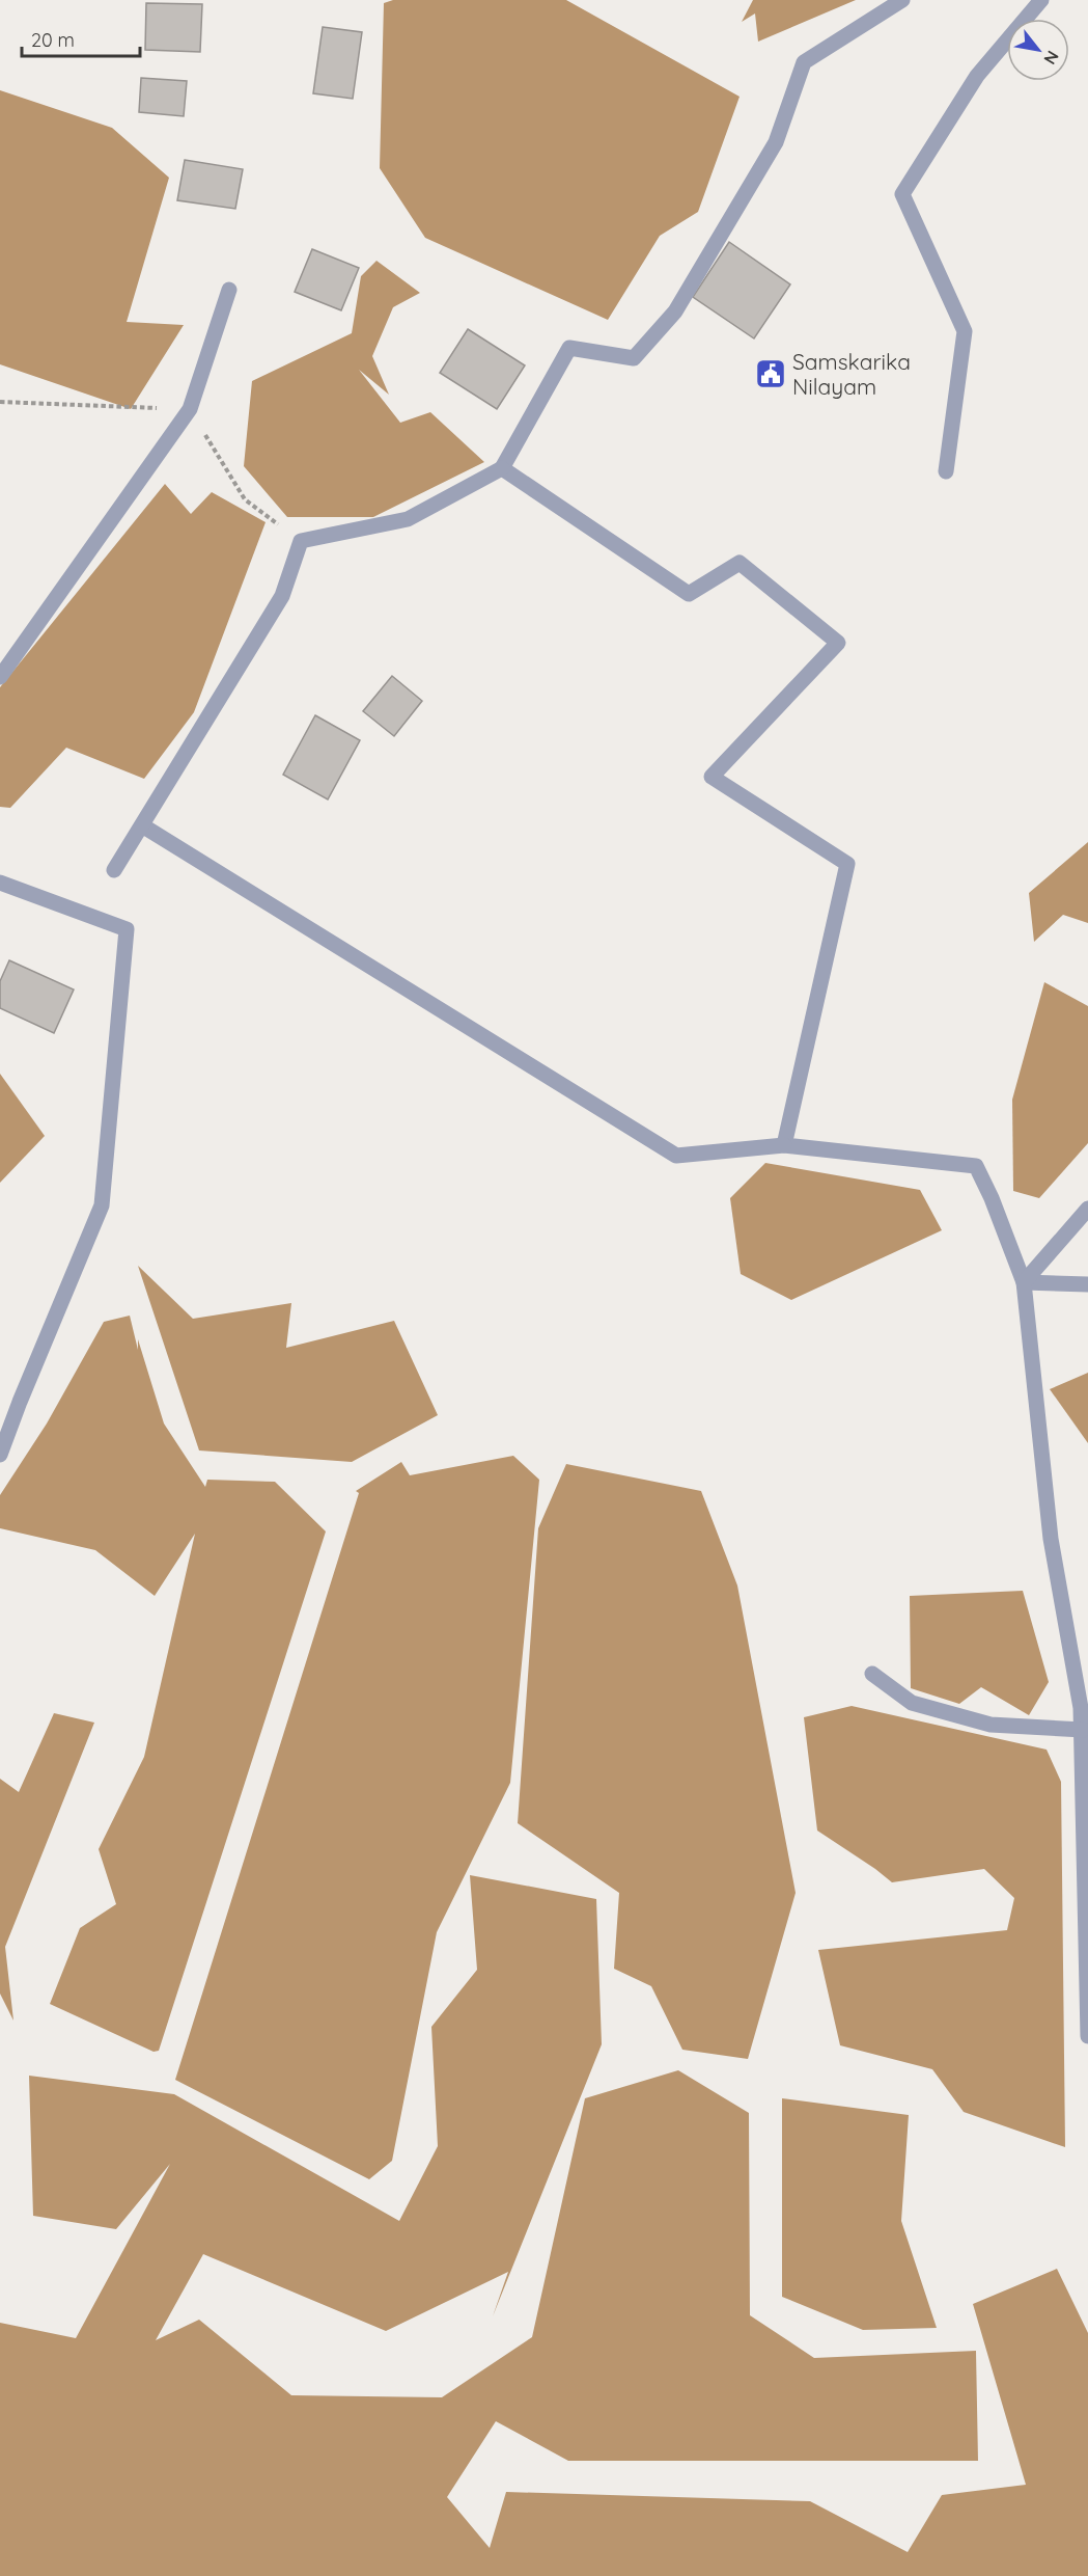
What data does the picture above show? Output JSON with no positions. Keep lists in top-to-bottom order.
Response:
{
  "places": {
    "public building": ["Samskarika Nilayam"]
  },
  "scale_bar": "20 m",
  "north": "bottom right"
}
